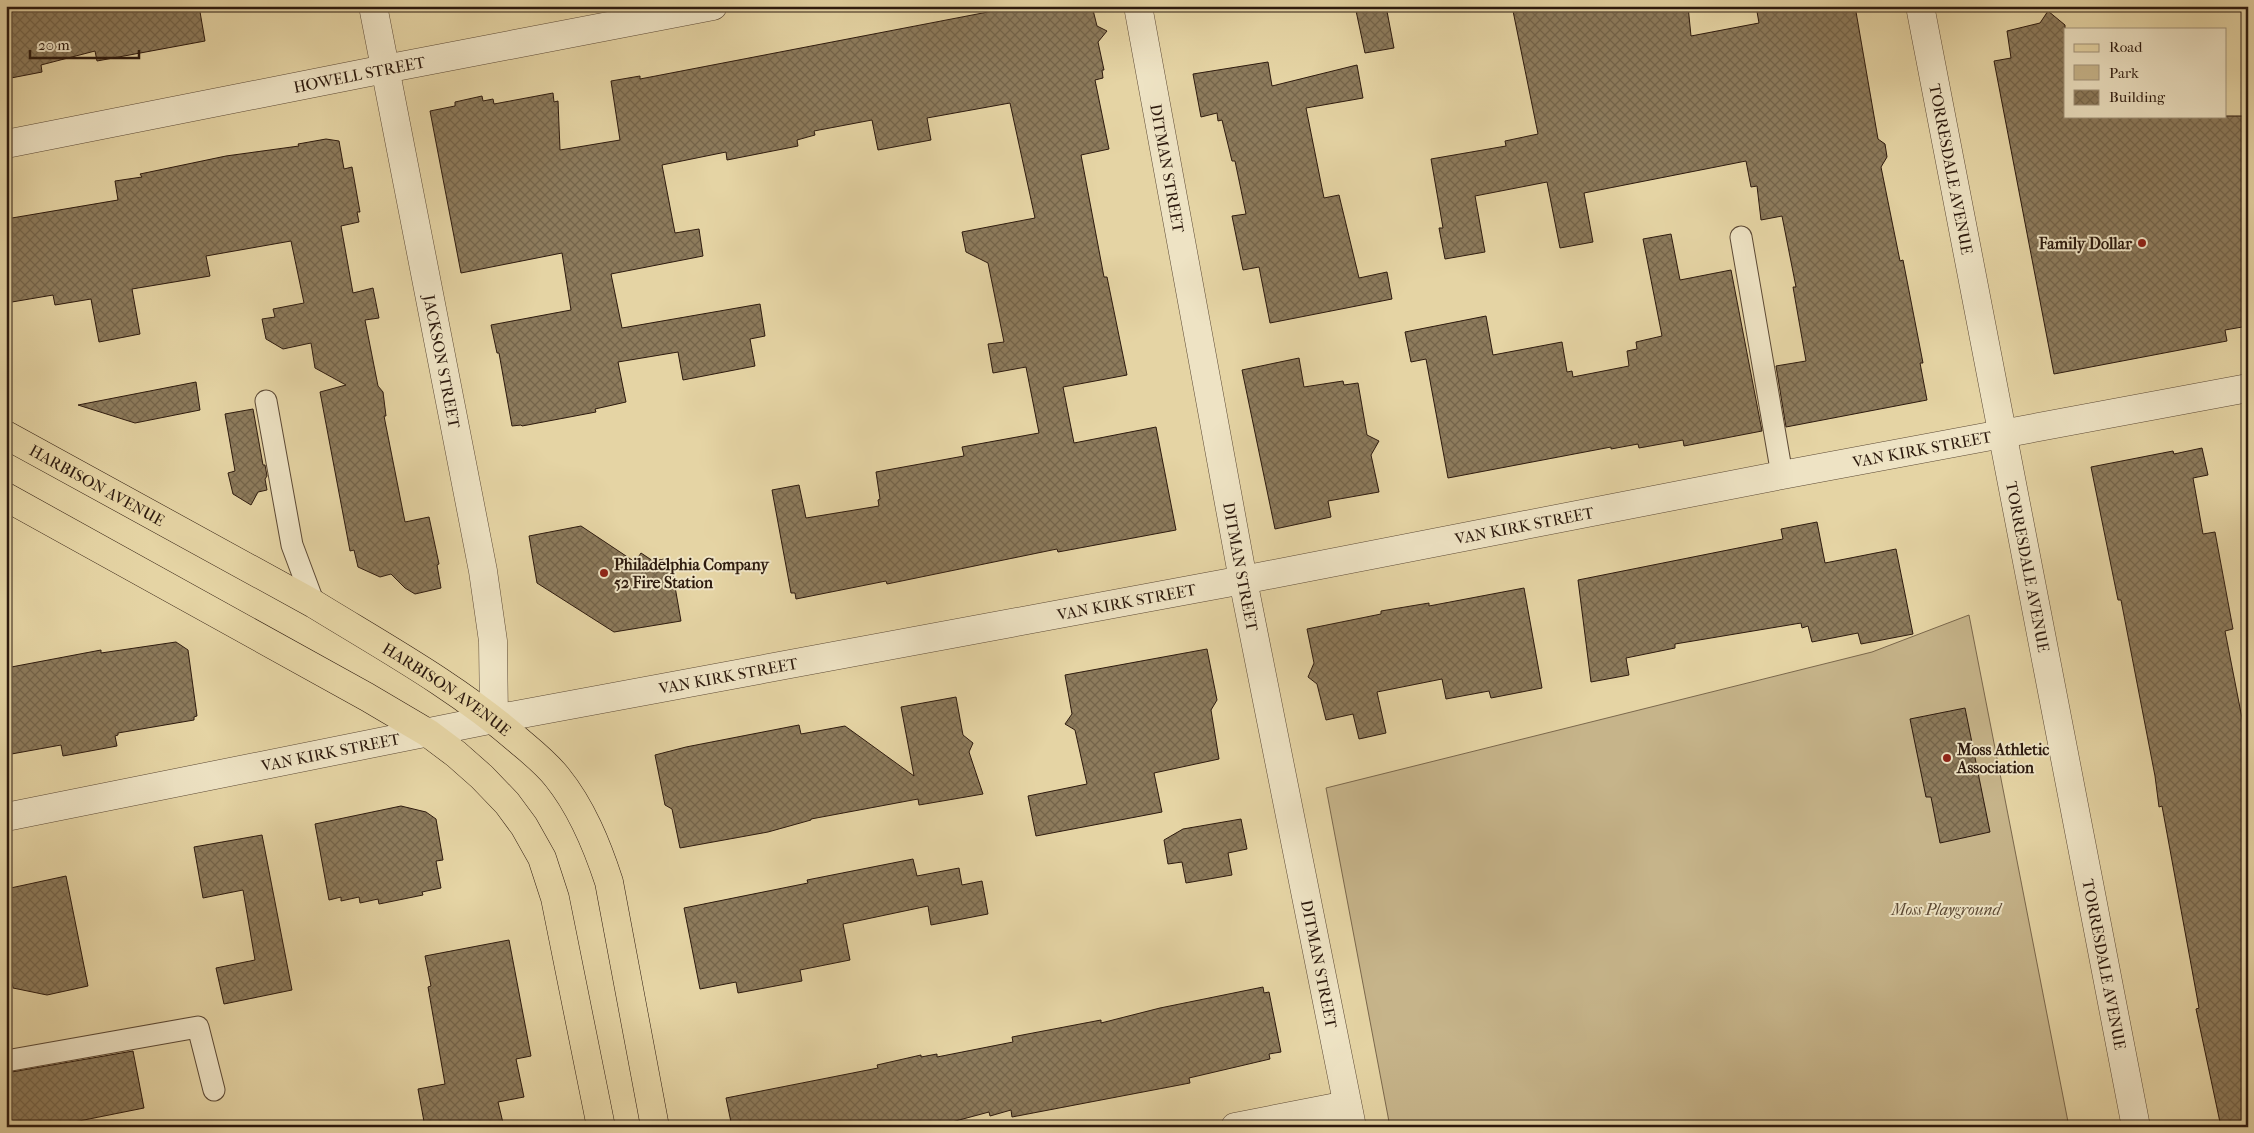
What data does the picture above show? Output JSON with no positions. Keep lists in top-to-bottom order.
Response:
{
  "streets": {
    "main road": ["HARBISON AVENUE"],
    "street": [
      "HOWELL STREET",
      "DITMAN STREET",
      "TORRESDALE AVENUE",
      "JACKSON STREET",
      "VAN KIRK STREET"
    ]
  },
  "crossings": [
    ["HOWELL STREET", "JACKSON STREET"],
    ["DITMAN STREET", "VAN KIRK STREET"],
    ["TORRESDALE AVENUE", "VAN KIRK STREET"],
    ["JACKSON STREET", "VAN KIRK STREET"],
    ["JACKSON STREET", "HARBISON AVENUE"],
    ["VAN KIRK STREET", "HARBISON AVENUE"]
  ],
  "parks": ["Moss Playground"],
  "places": ["Family Dollar", "Philadelphia Company 52 Fire Station", "Moss Athletic Association"],
  "legend": ["Road", "Park", "Building"],
  "scale_bar": "20 m"
}
